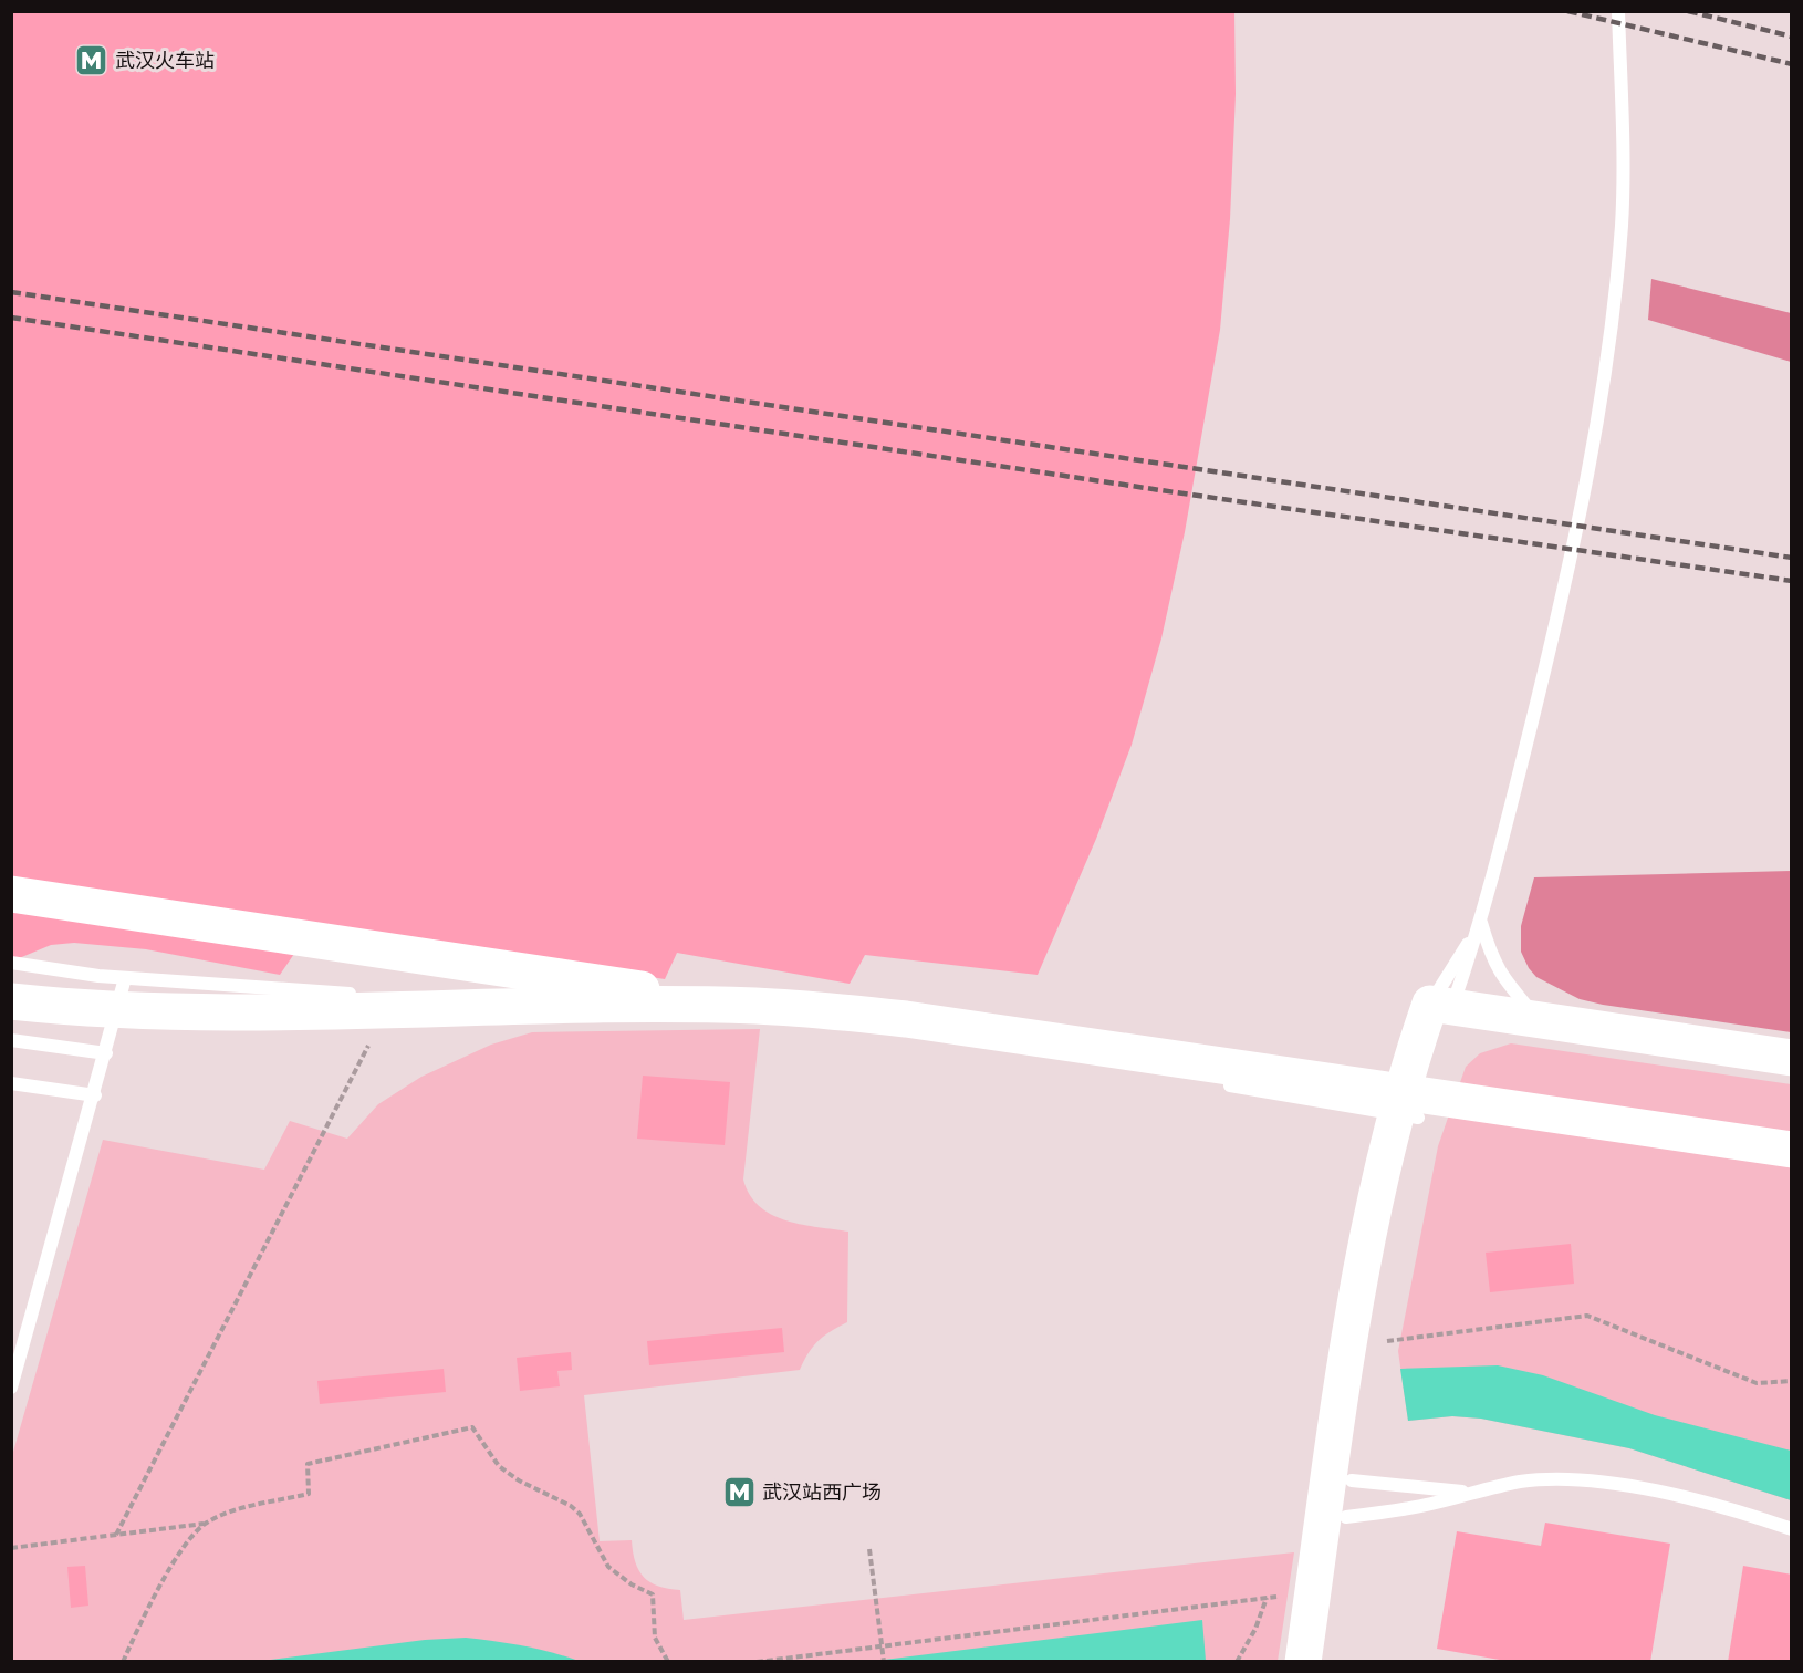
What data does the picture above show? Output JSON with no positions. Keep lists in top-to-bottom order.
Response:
{
  "places": {
    "metro station": ["武汉火车站", "武汉站西广场"]
  }
}
